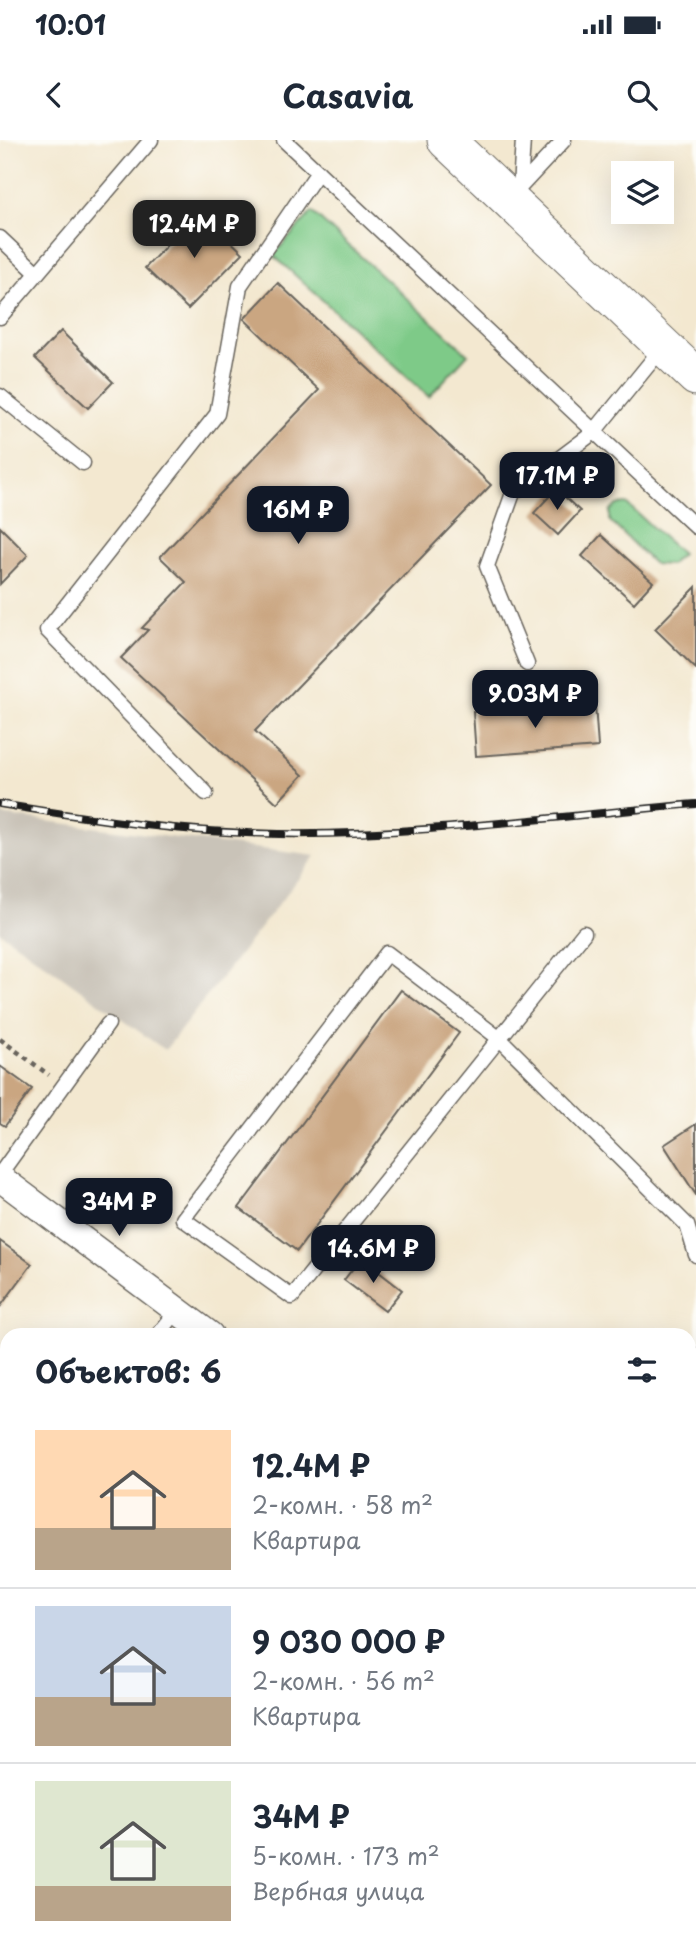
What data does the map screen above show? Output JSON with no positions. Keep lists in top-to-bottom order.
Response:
{
  "page": {
    "status": "10:01",
    "header": "Casavia",
    "price": [
      "12.4M ₽",
      "17.1M ₽",
      "16M ₽",
      "9.03M ₽",
      "34M ₽",
      "14.6M ₽"
    ],
    "heading": "Объектов: 6",
    "list": [
      {
        "name": "12.4M ₽",
        "note": "2-комн. · 58 m² · Квартира"
      },
      {
        "name": "9 030 000 ₽",
        "note": "2-комн. · 56 m² · Квартира"
      },
      {
        "name": "34M ₽",
        "note": "5-комн. · 173 m² · Вербная улица"
      }
    ]
  }
}
